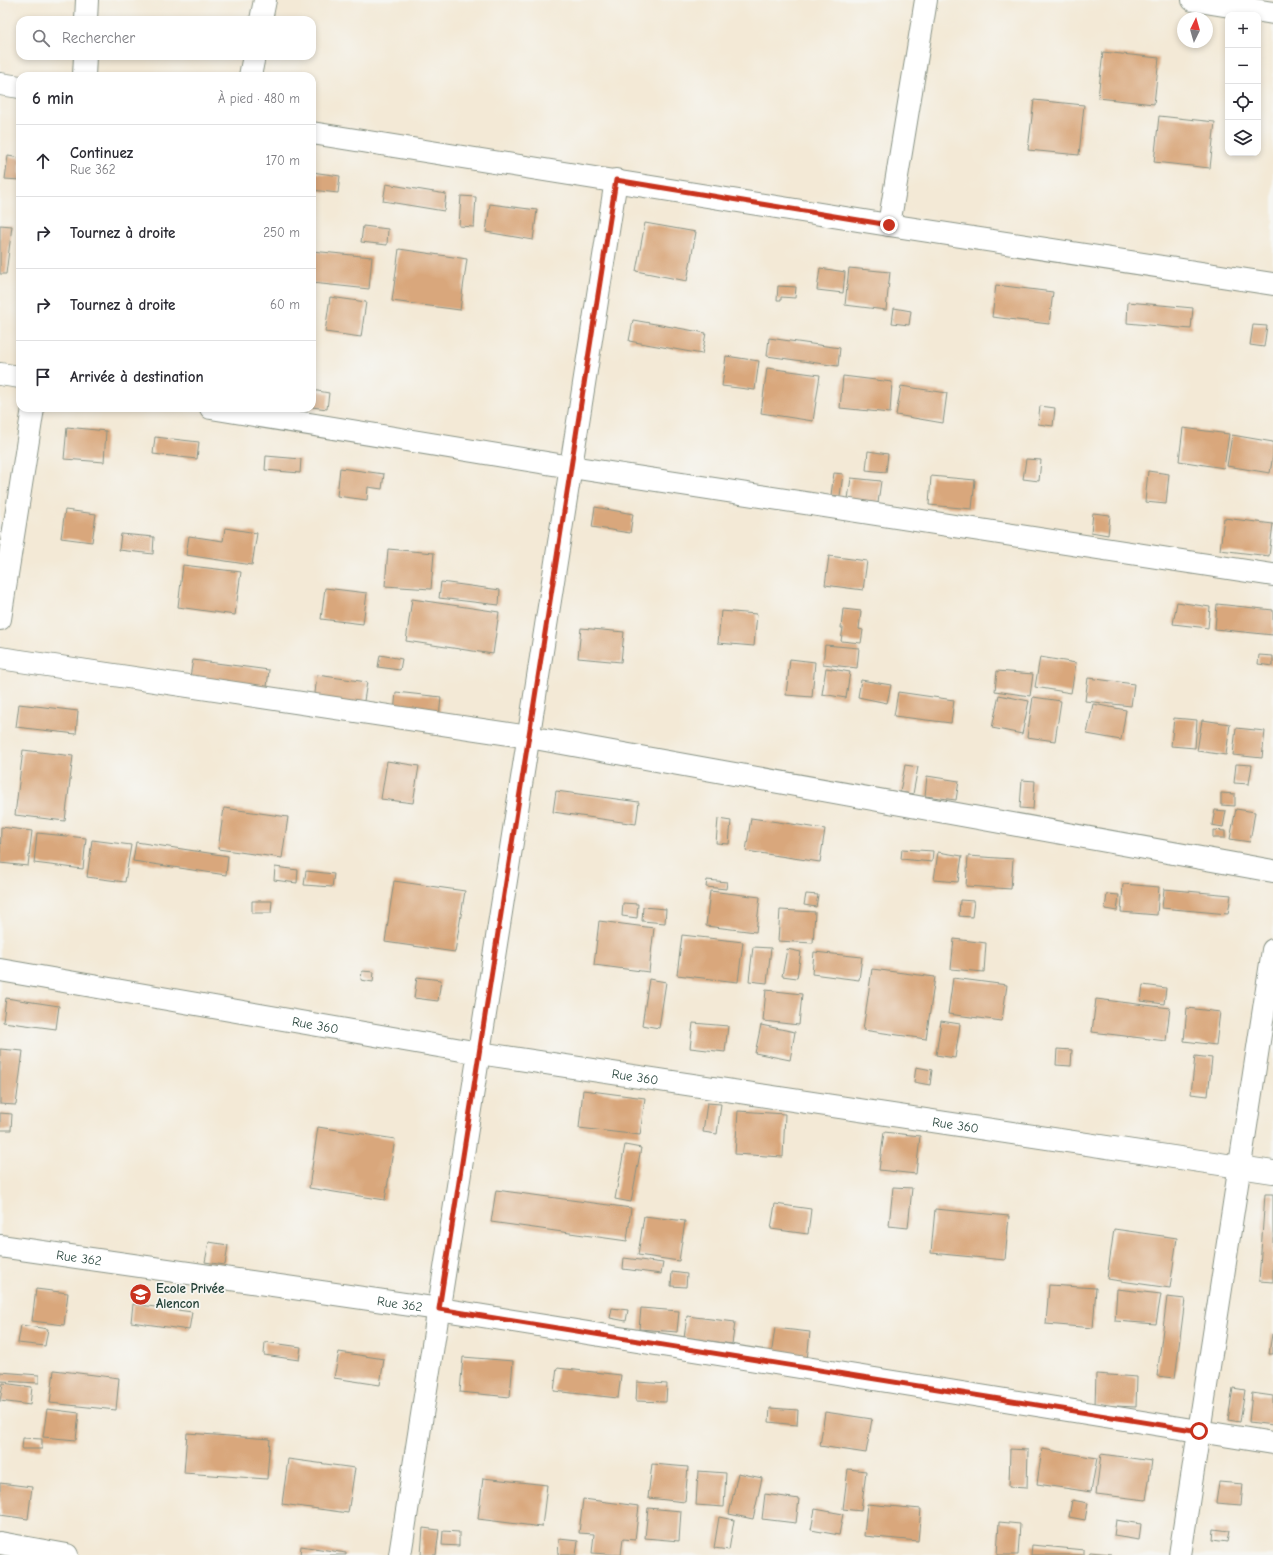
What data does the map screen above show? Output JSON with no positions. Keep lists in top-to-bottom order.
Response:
{
  "streets": {
    "street": ["Rue 360", "Rue 362"]
  },
  "places": {
    "school or university": ["Ecole Privée Alencon"]
  },
  "north": "top",
  "page": {
    "map_buttons": ["+", "−"],
    "search": "Rechercher",
    "heading": ["6 min", "À pied · 480 m"],
    "list": [
      ["Continuez", "Rue 362", "170 m"],
      ["Tournez à droite", "250 m"],
      ["Tournez à droite", "60 m"],
      "Arrivée à destination"
    ]
  }
}
